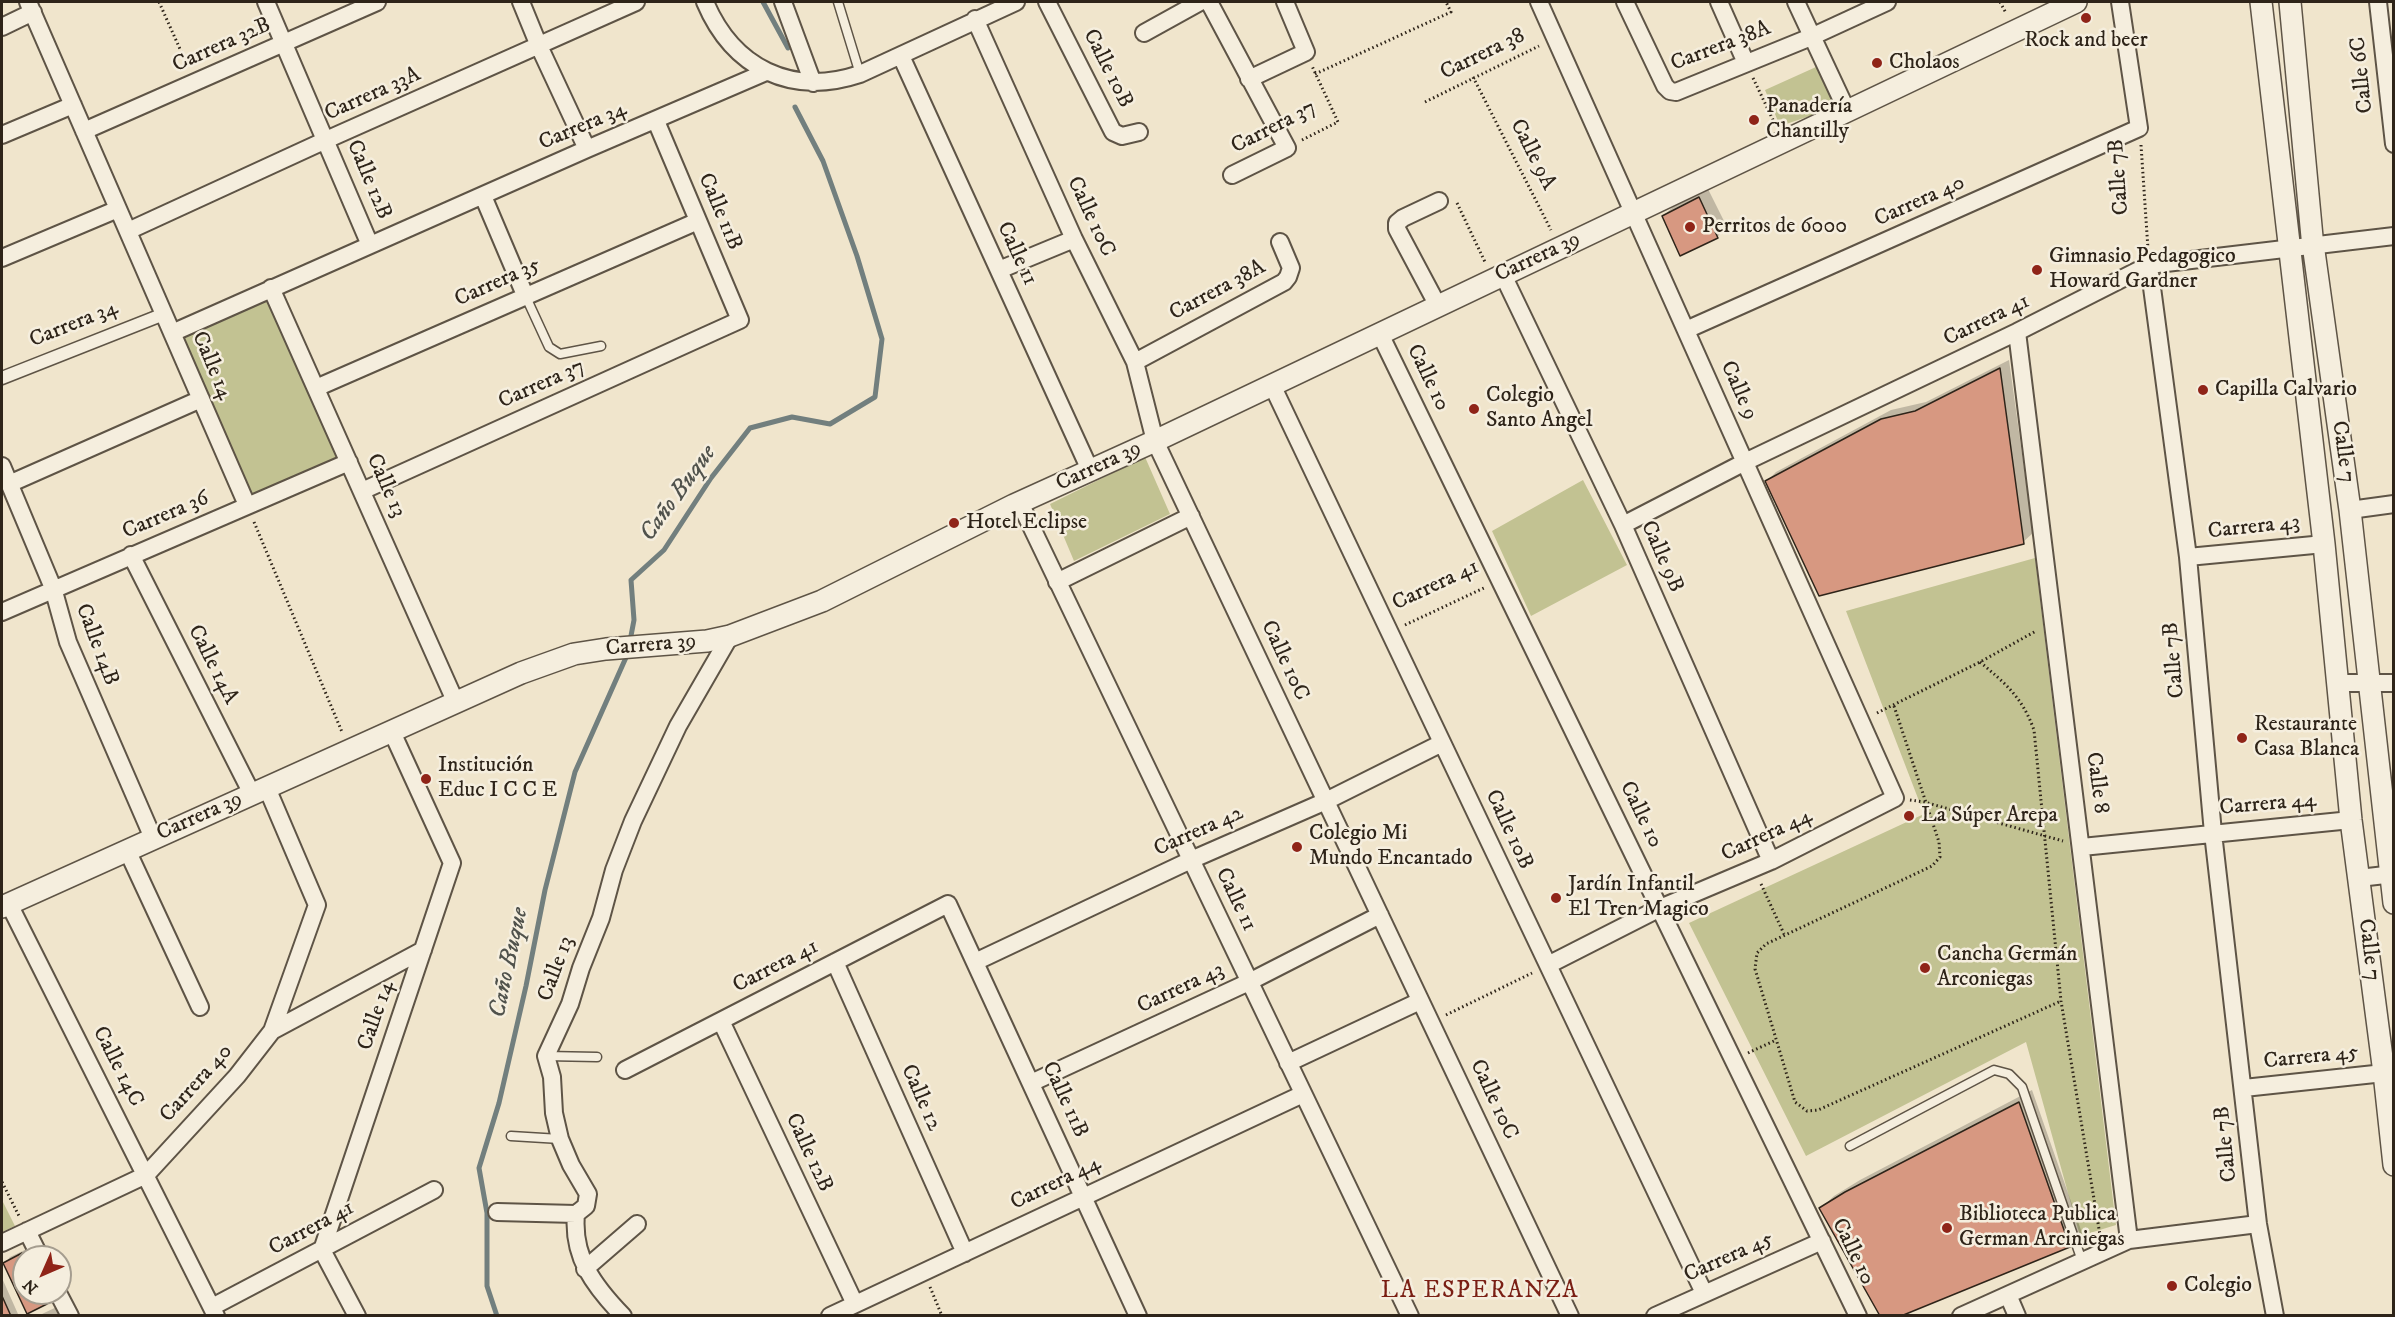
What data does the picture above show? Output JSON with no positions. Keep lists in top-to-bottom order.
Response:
{
  "streets": {
    "street": [
      "Carrera 32B",
      "Carrera 38A",
      "Calle 10B",
      "Calle 6C",
      "Carrera 33A",
      "Carrera 34",
      "Carrera 37",
      "Calle 7B",
      "Calle 12B",
      "Carrera 40",
      "Calle 11B",
      "Calle 10C",
      "Calle 11",
      "Carrera 39",
      "Carrera 35",
      "Carrera 41",
      "Calle 14",
      "Calle 10",
      "Calle 9",
      "Calle 7",
      "Calle 13",
      "Carrera 36",
      "Carrera 43",
      "Calle 9B",
      "Calle 14B",
      "Calle 14A",
      "Calle 8",
      "Carrera 44",
      "Carrera 42",
      "Carrera 45",
      "Calle 14C",
      "Calle 12"
    ],
    "path": ["Carrera 38", "Calle 9A"]
  },
  "crossings": [
    ["Carrera 32B", "Calle 12B"],
    ["Carrera 32B", "Calle 14"],
    ["Carrera 38A", "Calle 10C"],
    ["Carrera 38", "Calle 9A"],
    ["Carrera 38", "Calle 9"],
    ["Calle 10B", "Carrera 39"],
    ["Calle 10B", "Carrera 41"],
    ["Calle 10B", "Carrera 44"],
    ["Calle 10B", "Carrera 42"],
    ["Calle 10B", "Carrera 45"],
    ["Carrera 33A", "Calle 12B"],
    ["Carrera 33A", "Calle 14"],
    ["Carrera 34", "Calle 12B"],
    ["Carrera 34", "Calle 11B"],
    ["Carrera 34", "Calle 14"],
    ["Carrera 34", "Calle 13"],
    ["Carrera 37", "Calle 11B"],
    ["Carrera 37", "Calle 13"],
    ["Calle 9A", "Carrera 39"],
    ["Calle 7B", "Carrera 40"],
    ["Calle 7B", "Carrera 41"],
    ["Calle 7B", "Carrera 43"],
    ["Calle 7B", "Carrera 44"],
    ["Calle 7B", "Carrera 45"],
    ["Calle 12B", "Carrera 41"],
    ["Calle 12B", "Carrera 44"],
    ["Carrera 40", "Calle 14"],
    ["Carrera 40", "Calle 9"],
    ["Carrera 40", "Calle 14A"],
    ["Carrera 40", "Calle 14C"],
    ["Calle 11B", "Carrera 35"],
    ["Calle 11B", "Carrera 41"],
    ["Calle 11B", "Carrera 43"],
    ["Calle 11B", "Carrera 44"],
    ["Calle 11B", "Carrera 42"],
    ["Calle 10C", "Carrera 39"],
    ["Calle 10C", "Carrera 43"],
    ["Calle 10C", "Carrera 42"],
    ["Calle 11", "Carrera 39"],
    ["Calle 11", "Carrera 43"],
    ["Calle 11", "Carrera 44"],
    ["Calle 11", "Carrera 42"],
    ["Carrera 39", "Calle 14"],
    ["Carrera 39", "Calle 10"],
    ["Carrera 39", "Calle 9"],
    ["Carrera 39", "Calle 13"],
    ["Carrera 39", "Calle 9B"],
    ["Carrera 39", "Calle 14B"],
    ["Carrera 39", "Calle 14A"],
    ["Carrera 39", "Calle 14C"],
    ["Carrera 35", "Calle 13"],
    ["Carrera 41", "Calle 14"],
    ["Carrera 41", "Calle 10"],
    ["Carrera 41", "Calle 9"],
    ["Carrera 41", "Calle 7"],
    ["Carrera 41", "Calle 9B"],
    ["Carrera 41", "Calle 8"],
    ["Carrera 41", "Calle 14C"],
    ["Carrera 41", "Calle 12"],
    ["Calle 14", "Carrera 36"],
    ["Calle 10", "Carrera 44"],
    ["Calle 10", "Carrera 45"],
    ["Calle 9", "Carrera 44"],
    ["Calle 7", "Carrera 43"],
    ["Calle 7", "Carrera 44"],
    ["Calle 7", "Carrera 45"],
    ["Calle 13", "Carrera 36"],
    ["Carrera 36", "Calle 14B"],
    ["Carrera 36", "Calle 14A"],
    ["Calle 9B", "Carrera 44"],
    ["Calle 8", "Carrera 44"],
    ["Carrera 44", "Calle 12"]
  ],
  "districts": ["LA ESPERANZA"],
  "water": ["Caño Buque"],
  "places": [
    "Rock and beer",
    "Cholaos",
    "Panadería Chantilly",
    "Perritos de 6000",
    "Gimnasio Pedagogico Howard Gardner",
    "Capilla Calvario",
    "Colegio Santo Angel",
    "Hotel Eclipse",
    "Restaurante Casa Blanca",
    "Institución Educ I C C E",
    "La Súper Arepa",
    "Colegio Mi Mundo Encantado",
    "Jardín Infantil El Tren Magico",
    "Cancha Germán Arconiegas",
    "Biblioteca Publica German Arciniegas",
    "Colegio"
  ],
  "north": "bottom left"
}
